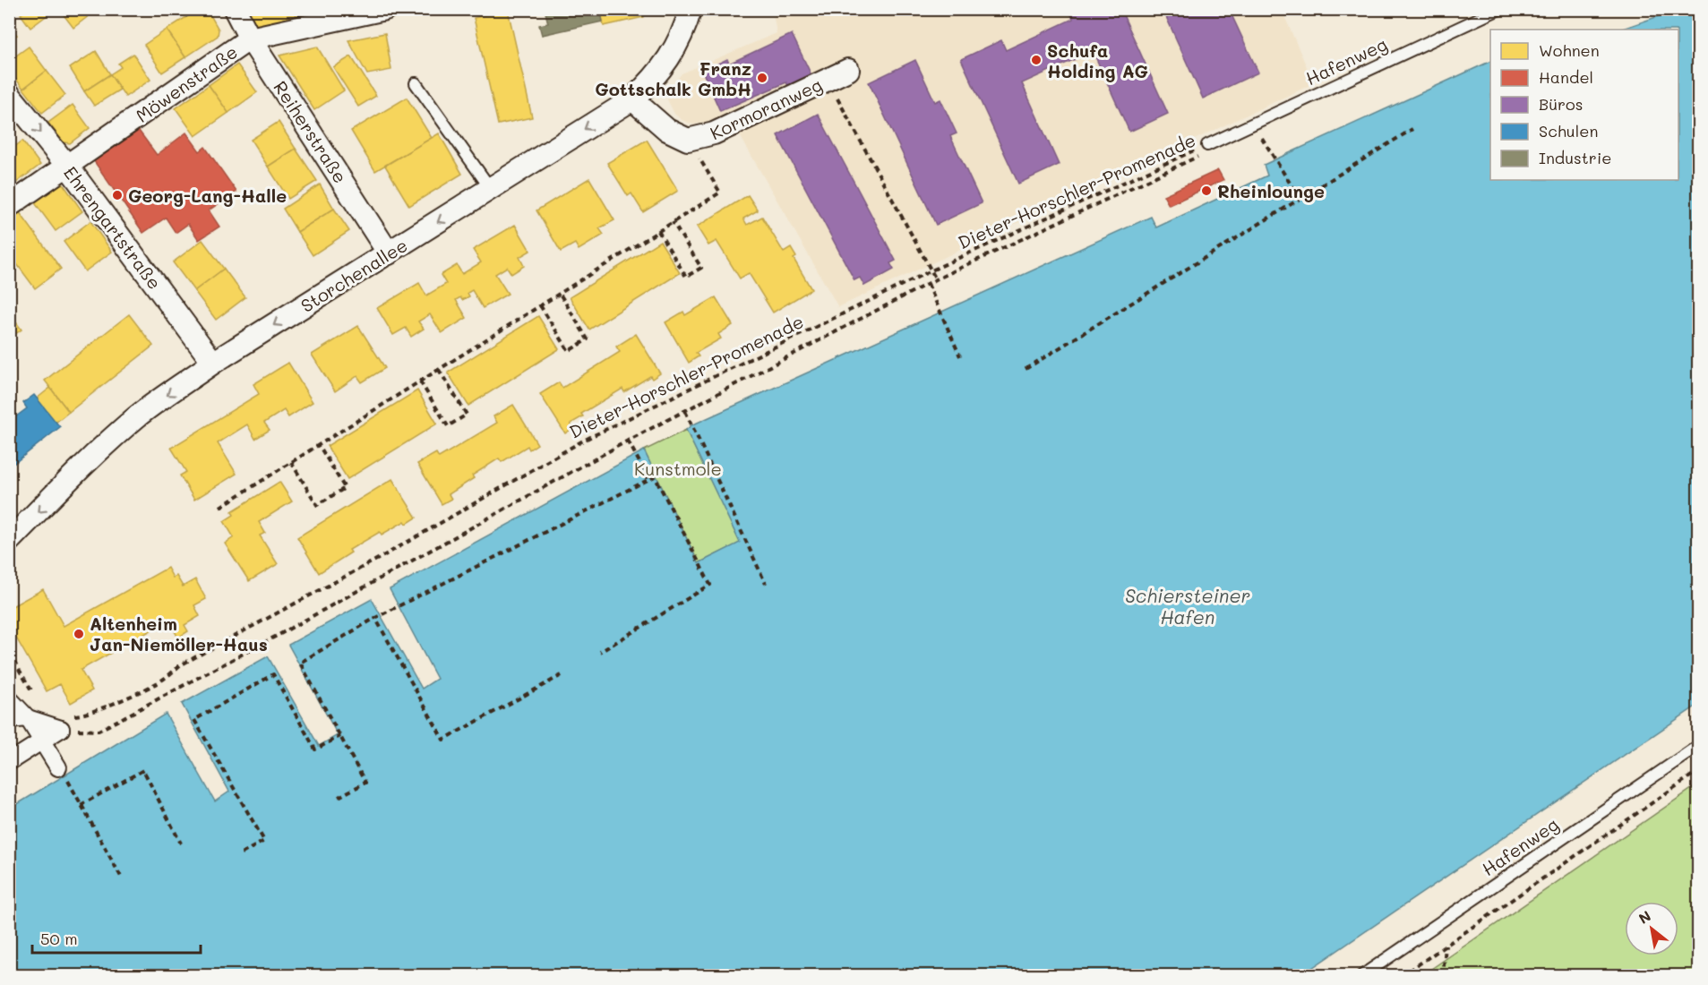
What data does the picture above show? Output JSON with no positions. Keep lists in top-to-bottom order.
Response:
{
  "streets": {
    "street": [
      "Möwenstraße",
      "Kormoranweg",
      "Reiherstraße",
      "Ehrengartstraße",
      "Storchenallee"
    ],
    "lane": ["Hafenweg"],
    "path": ["Dieter-Horschler-Promenade"]
  },
  "crossings": [
    ["Hafenweg", "Dieter-Horschler-Promenade"],
    ["Möwenstraße", "Reiherstraße"],
    ["Möwenstraße", "Ehrengartstraße"],
    ["Kormoranweg", "Storchenallee"],
    ["Reiherstraße", "Storchenallee"],
    ["Ehrengartstraße", "Storchenallee"]
  ],
  "one_way": ["Storchenallee"],
  "water": ["Schiersteiner Hafen"],
  "parks": ["Kunstmole"],
  "places": [
    "Schufa Holding AG",
    "Franz Gottschalk GmbH",
    "Rheinlounge",
    "Georg-Lang-Halle",
    "Altenheim Jan-Niemöller-Haus"
  ],
  "legend": [
    "Wohnen",
    "Handel",
    "Büros",
    "Schulen",
    "Industrie"
  ],
  "scale_bar": "50 m",
  "north": "top left"
}
